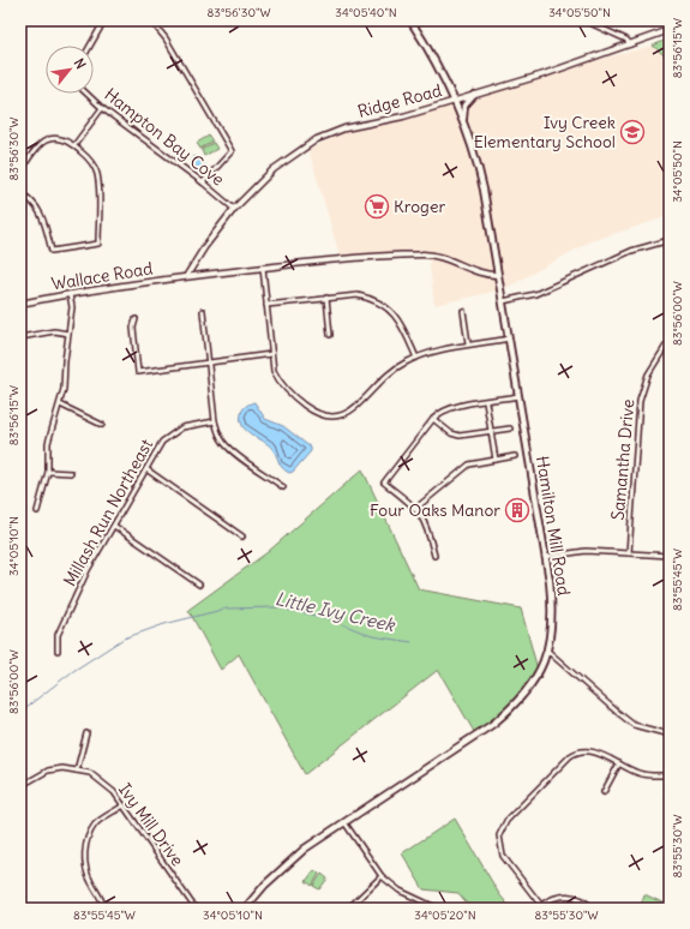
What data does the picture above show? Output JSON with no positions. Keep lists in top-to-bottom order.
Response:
{
  "streets": {
    "main road": ["Hamilton Mill Road"],
    "street": [
      "Ridge Road",
      "Hampton Bay Cove",
      "Wallace Road",
      "Samantha Drive",
      "Millash Run Northeast",
      "Ivy Mill Drive"
    ]
  },
  "crossings": [
    ["Ridge Road", "Hampton Bay Cove"],
    ["Ridge Road", "Wallace Road"],
    ["Ridge Road", "Hamilton Mill Road"],
    ["Wallace Road", "Hamilton Mill Road"]
  ],
  "water": ["Little Ivy Creek"],
  "places": {
    "school or university": ["Ivy Creek Elementary School"],
    "supermarket": ["Kroger"],
    "building": ["Four Oaks Manor"]
  },
  "north": "top right",
  "coordinates": [
    "83°56'30\"W",
    "34°05'40\"N",
    "34°05'50\"N",
    "83°56'15\"W",
    "83°56'00\"W",
    "34°05'10\"N",
    "83°55'45\"W",
    "83°55'30\"W",
    "34°05'20\"N"
  ]
}
